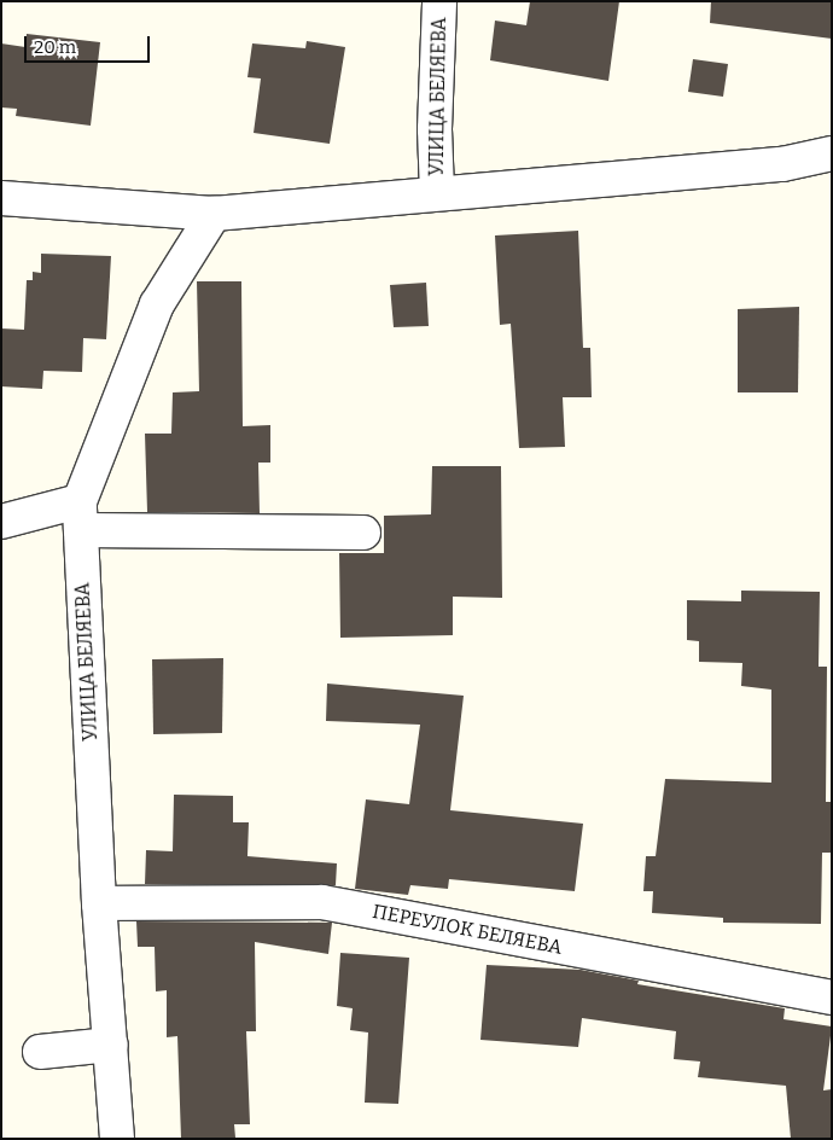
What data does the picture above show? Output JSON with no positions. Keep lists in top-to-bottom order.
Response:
{
  "streets": {
    "street": ["УЛИЦА БЕЛЯЕВА", "ПЕРЕУЛОК БЕЛЯЕВА"]
  },
  "crossings": [
    ["УЛИЦА БЕЛЯЕВА", "ПЕРЕУЛОК БЕЛЯЕВА"]
  ],
  "scale_bar": "20 m"
}
